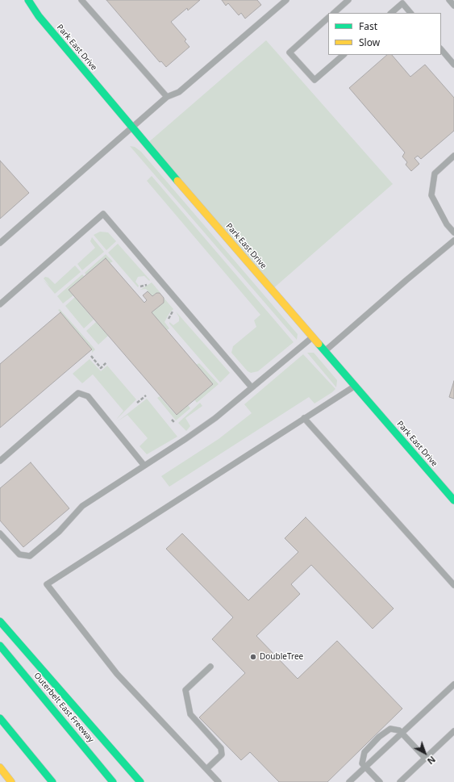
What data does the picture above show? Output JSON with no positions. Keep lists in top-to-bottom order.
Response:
{
  "streets": {
    "main road": ["Park East Drive", "Outerbelt East Freeway"]
  },
  "places": ["DoubleTree"],
  "legend": ["Fast", "Slow"],
  "north": "bottom right"
}
